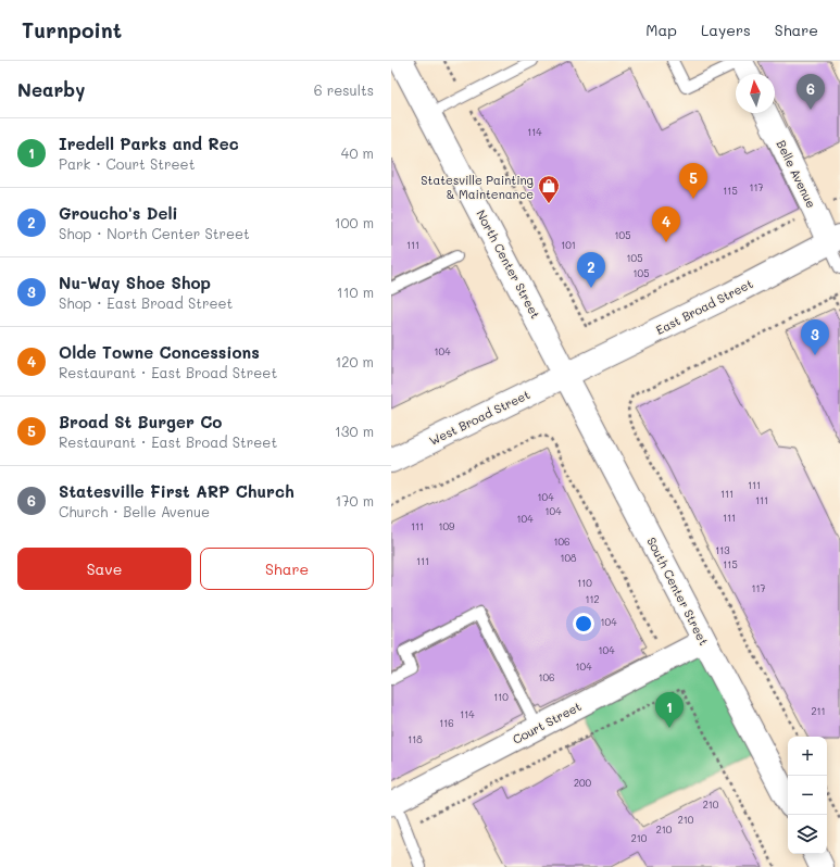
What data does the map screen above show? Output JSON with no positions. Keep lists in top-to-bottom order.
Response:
{
  "streets": {
    "main road": [
      "North Center Street",
      "East Broad Street",
      "West Broad Street",
      "South Center Street"
    ],
    "street": ["Belle Avenue", "Court Street"]
  },
  "crossings": [
    ["Belle Avenue", "East Broad Street"],
    ["North Center Street", "East Broad Street"],
    ["North Center Street", "West Broad Street"],
    ["North Center Street", "South Center Street"],
    ["East Broad Street", "West Broad Street"],
    ["East Broad Street", "South Center Street"],
    ["West Broad Street", "South Center Street"],
    ["South Center Street", "Court Street"]
  ],
  "places": {
    "shop": ["Statesville Painting & Maintenance"]
  },
  "house_numbers": [
    "114",
    "117",
    "115",
    "105",
    "111",
    "101",
    "105",
    "105",
    "104",
    "111",
    "111",
    "104",
    "111",
    "104",
    "111",
    "104",
    "111",
    "109",
    "106",
    "113",
    "108",
    "111",
    "115",
    "110",
    "117",
    "112",
    "104",
    "104",
    "104",
    "106",
    "110",
    "211",
    "114",
    "116",
    "118",
    "200",
    "210",
    "210",
    "210",
    "210"
  ],
  "north": "top",
  "page": {
    "header": "Turnpoint",
    "nav": ["Map", "Layers", "Share"],
    "heading": ["Nearby", "6 results"],
    "pins": [
      "6",
      "5",
      "4",
      "2",
      "3",
      "1"
    ],
    "list": [
      {
        "mark": "1",
        "name": "Iredell Parks and Rec",
        "note": "Park · Court Street",
        "value": "40 m"
      },
      {
        "mark": "2",
        "name": "Groucho's Deli",
        "note": "Shop · North Center Street",
        "value": "100 m"
      },
      {
        "mark": "3",
        "name": "Nu-Way Shoe Shop",
        "note": "Shop · East Broad Street",
        "value": "110 m"
      },
      {
        "mark": "4",
        "name": "Olde Towne Concessions",
        "note": "Restaurant · East Broad Street",
        "value": "120 m"
      },
      {
        "mark": "5",
        "name": "Broad St Burger Co",
        "note": "Restaurant · East Broad Street",
        "value": "130 m"
      },
      {
        "mark": "6",
        "name": "Statesville First ARP Church",
        "note": "Church · Belle Avenue",
        "value": "170 m"
      }
    ],
    "buttons": ["Save", "Share"],
    "map_buttons": ["+", "−"]
  }
}
